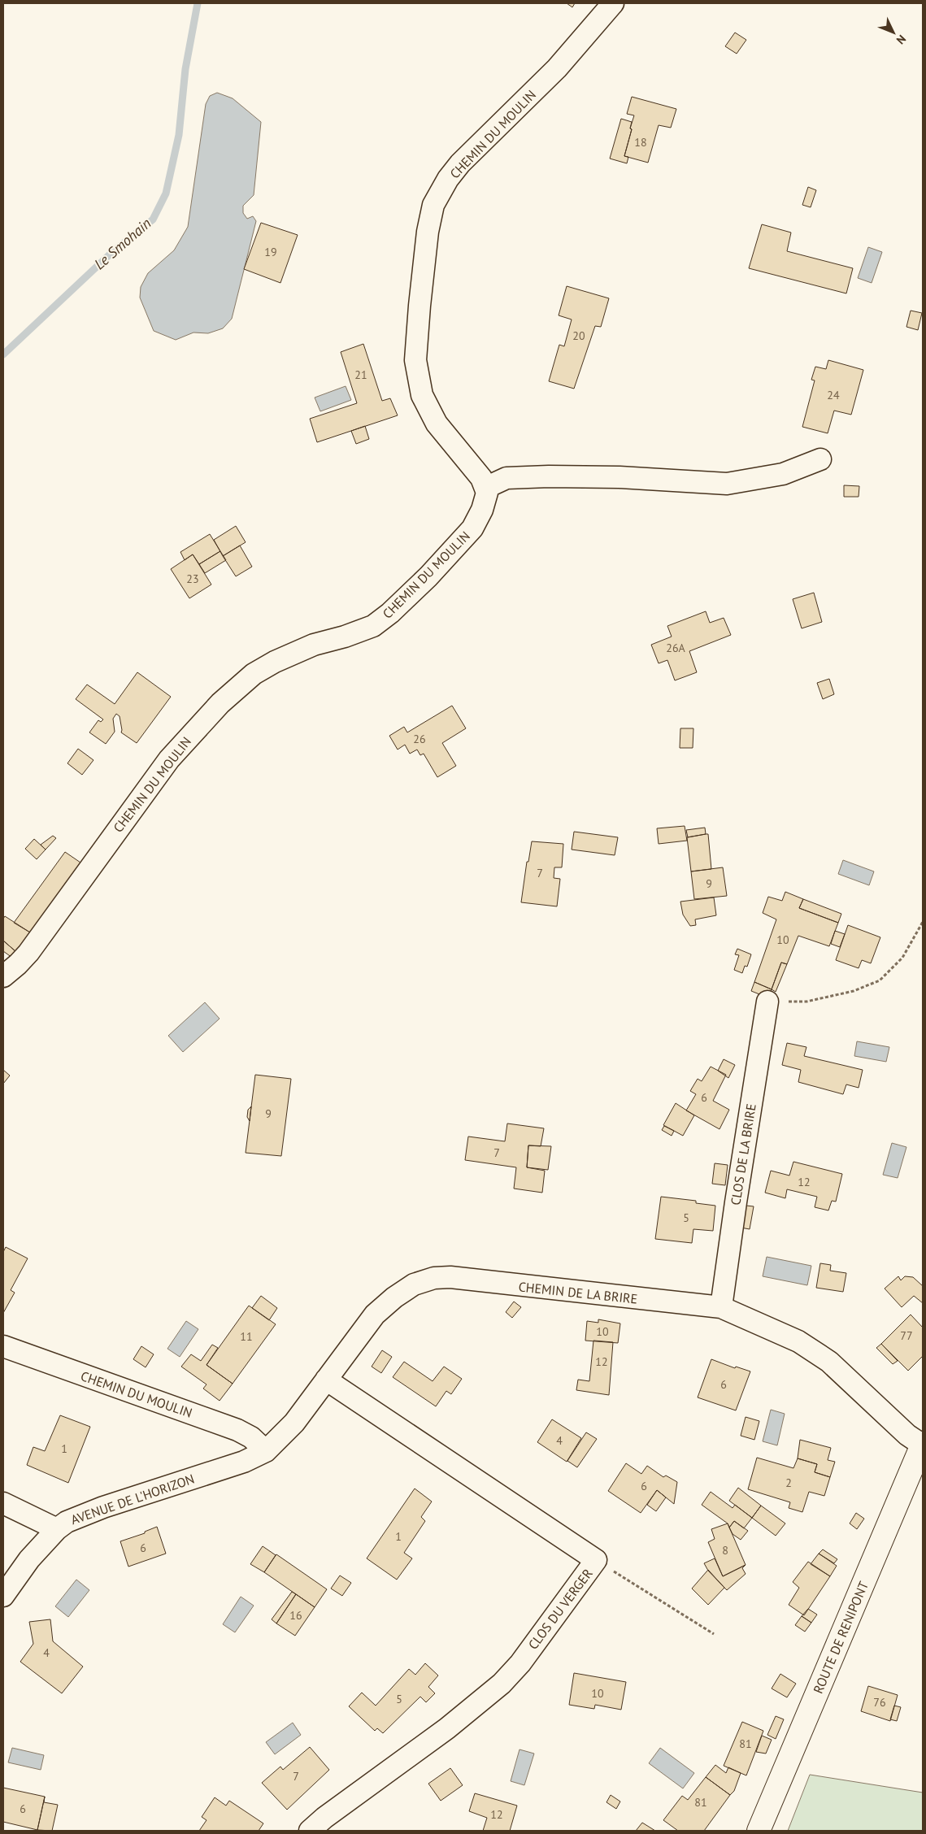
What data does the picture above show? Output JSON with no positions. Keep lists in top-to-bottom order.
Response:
{
  "streets": {
    "street": [
      "CHEMIN DU MOULIN",
      "CLOS DE LA BRIRE",
      "CHEMIN DE LA BRIRE",
      "AVENUE DE L'HORIZON",
      "CLOS DU VERGER",
      "ROUTE DE RENIPONT"
    ]
  },
  "crossings": [
    ["CHEMIN DU MOULIN", "CHEMIN DE LA BRIRE"],
    ["CHEMIN DU MOULIN", "AVENUE DE L'HORIZON"],
    ["CLOS DE LA BRIRE", "CHEMIN DE LA BRIRE"],
    ["CHEMIN DE LA BRIRE", "AVENUE DE L'HORIZON"],
    ["CHEMIN DE LA BRIRE", "CLOS DU VERGER"],
    ["CHEMIN DE LA BRIRE", "ROUTE DE RENIPONT"]
  ],
  "water": ["Le Smohain"],
  "house_numbers": [
    "18",
    "19",
    "20",
    "21",
    "24",
    "23",
    "26A",
    "26",
    "7",
    "9",
    "10",
    "6",
    "9",
    "7",
    "12",
    "5",
    "10",
    "77",
    "11",
    "12",
    "6",
    "4",
    "1",
    "2",
    "6",
    "1",
    "6",
    "8",
    "16",
    "4",
    "10",
    "5",
    "76",
    "81",
    "7",
    "81",
    "6",
    "12"
  ],
  "north": "bottom right"
}
